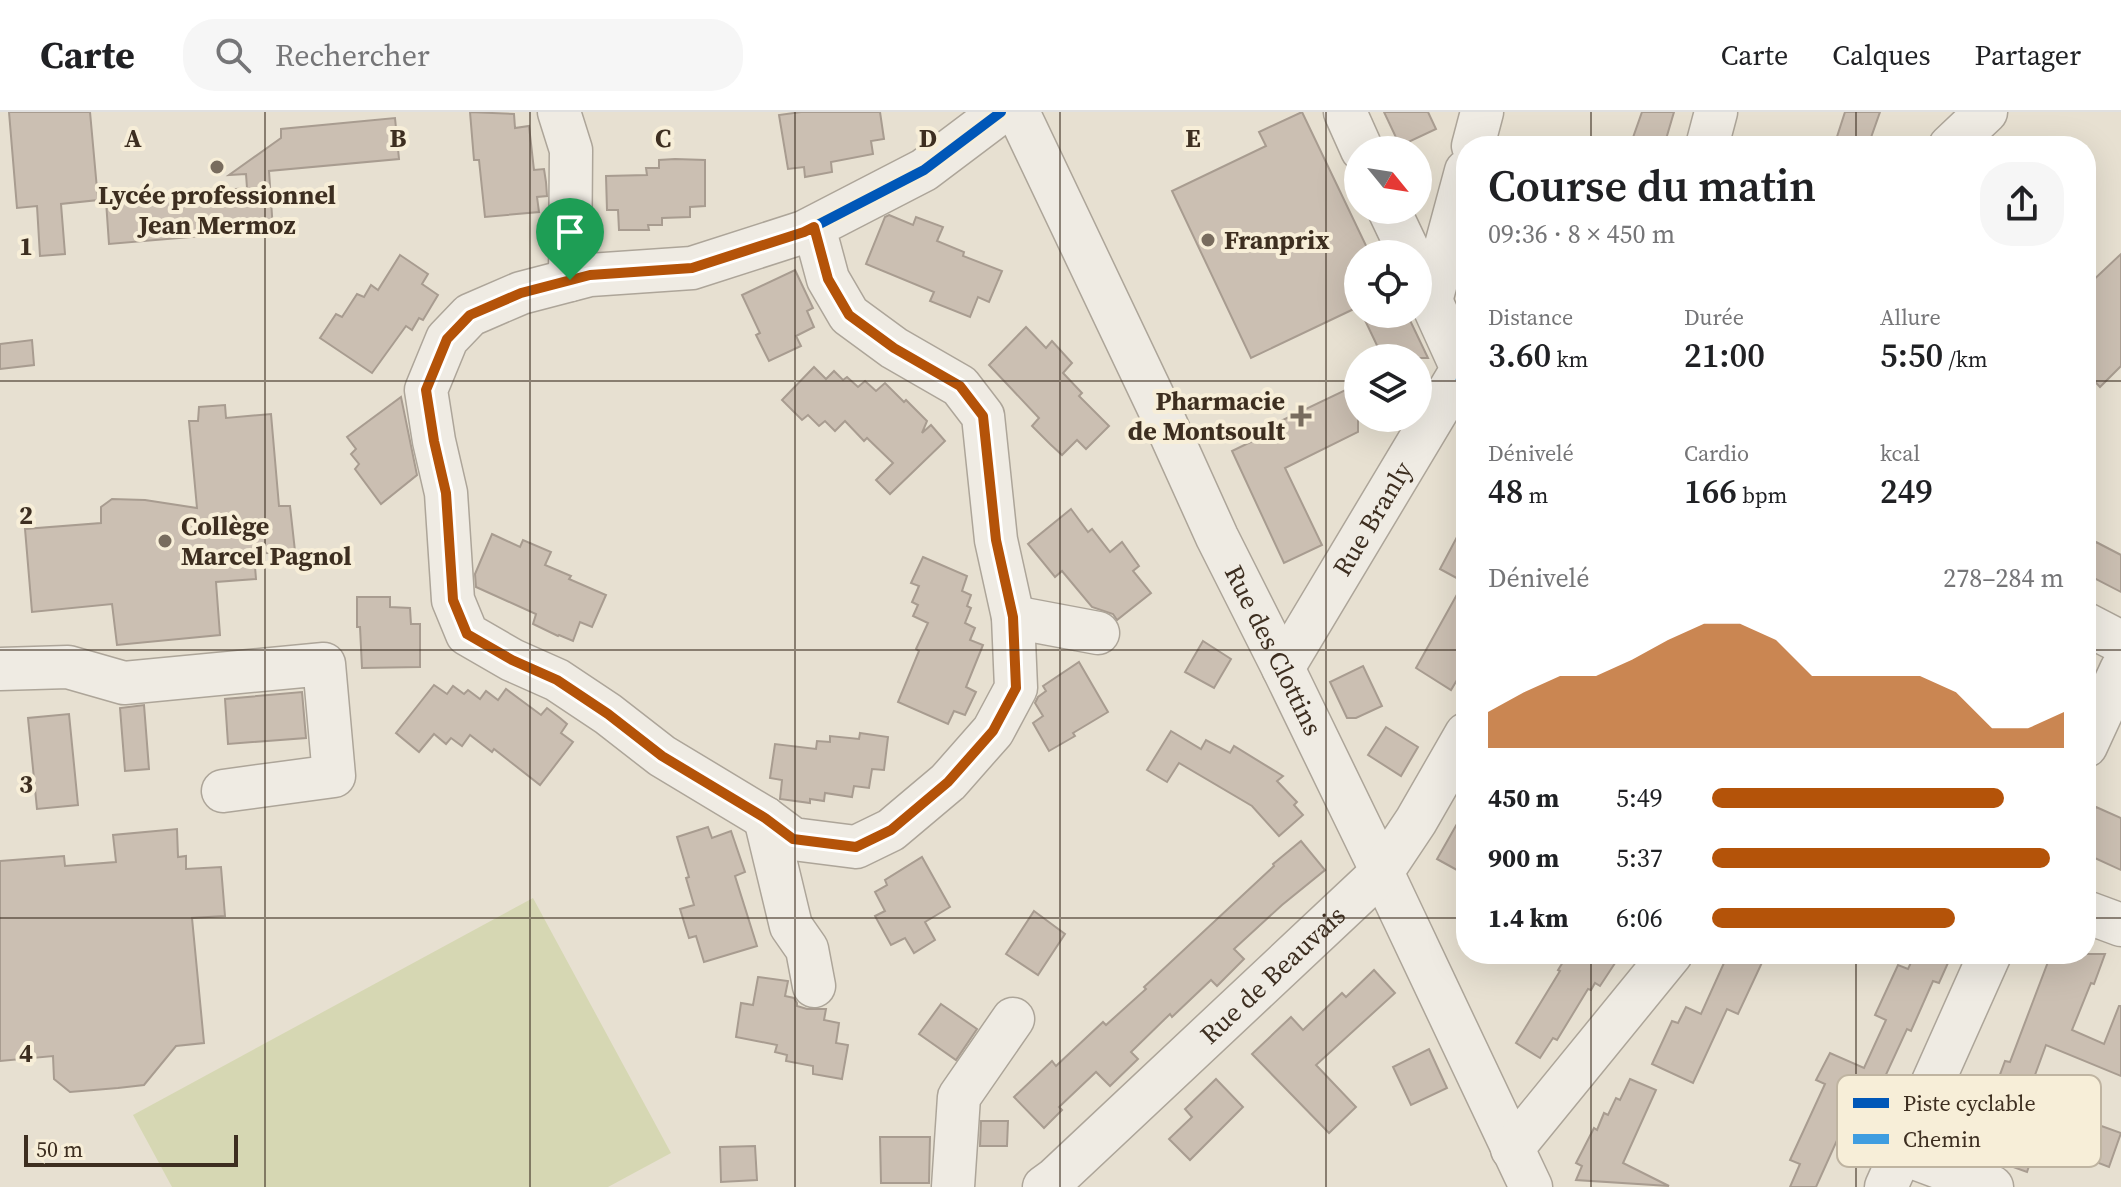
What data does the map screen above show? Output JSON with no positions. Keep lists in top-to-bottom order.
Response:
{
  "streets": {
    "street": ["Rue Branly", "Rue des Clottins", "Rue de Beauvais"]
  },
  "crossings": [
    ["Rue Branly", "Rue des Clottins"],
    ["Rue des Clottins", "Rue de Beauvais"]
  ],
  "places": {
    "other": ["Lycée professionnel Jean Mermoz", "Franprix", "Collège Marcel Pagnol"],
    "health": ["Pharmacie de Montsoult"]
  },
  "legend": ["Piste cyclable", "Chemin"],
  "scale_bar": "50 m",
  "north": "bottom right",
  "page": {
    "header": "Carte",
    "search": "Rechercher",
    "nav": ["Carte", "Calques", "Partager"],
    "heading": ["Course du matin", "09:36 · 8 × 450 m"],
    "stats": [
      ["Distance", "3.60 km"],
      ["Durée", "21:00"],
      ["Allure", "5:50 /km"],
      ["Dénivelé", "48 m"],
      ["Cardio", "166 bpm"],
      ["kcal", "249"]
    ],
    "chart": ["Dénivelé", "278–284 m"],
    "list": [
      {
        "name": "450 m",
        "note": "5:49"
      },
      {
        "name": "900 m",
        "note": "5:37"
      },
      {
        "name": "1.4 km",
        "note": "6:06"
      }
    ],
    "scale": "50 m"
  },
  "grid": {
    "columns": [
      "A",
      "B",
      "C",
      "D",
      "E"
    ],
    "rows": [
      "1",
      "2",
      "3",
      "4"
    ]
  }
}
